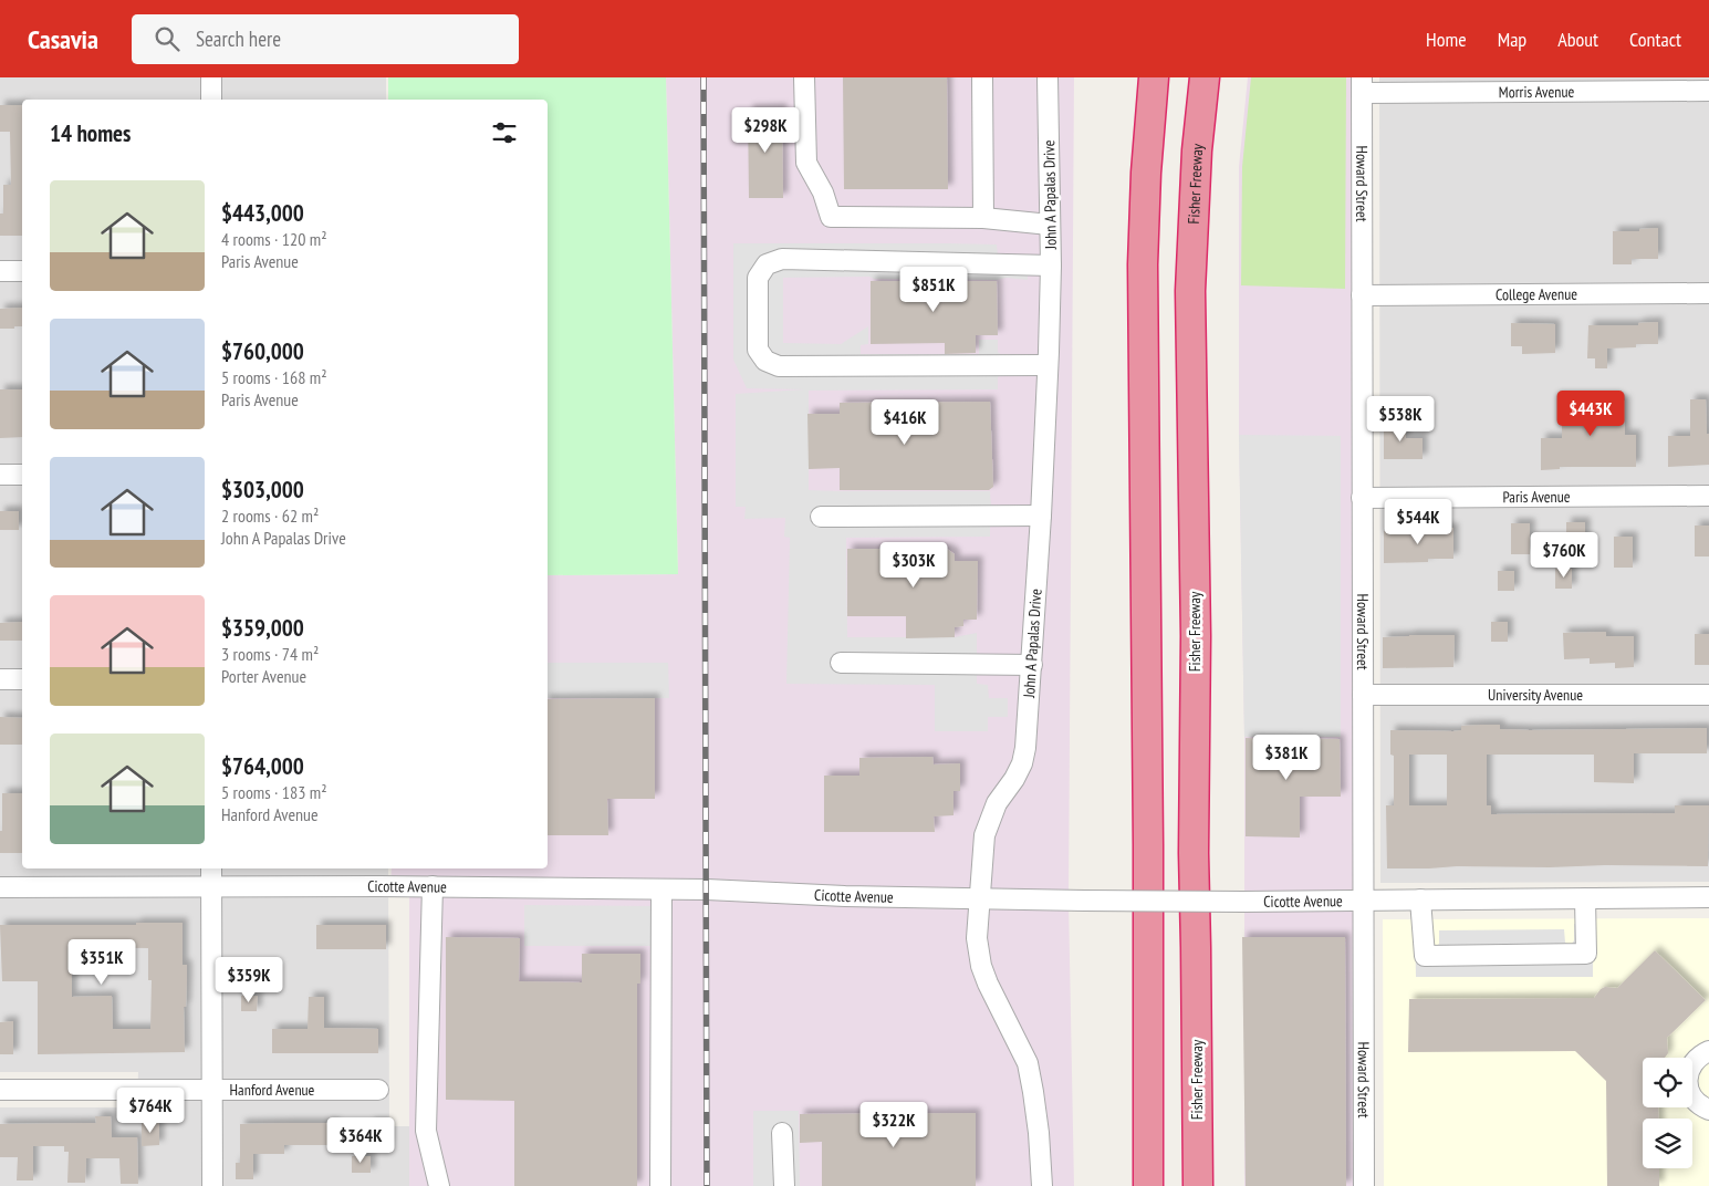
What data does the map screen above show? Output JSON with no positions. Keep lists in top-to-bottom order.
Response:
{
  "streets": {
    "highway": ["Fisher Freeway"],
    "street": [
      "Morris Avenue",
      "Howard Street",
      "John A Papalas Drive",
      "College Avenue",
      "Paris Avenue",
      "University Avenue",
      "Cicotte Avenue",
      "Hanford Avenue"
    ]
  },
  "crossings": [
    ["Morris Avenue", "Howard Street"],
    ["Howard Street", "College Avenue"],
    ["Howard Street", "Paris Avenue"],
    ["Howard Street", "University Avenue"],
    ["Howard Street", "Cicotte Avenue"],
    ["John A Papalas Drive", "Cicotte Avenue"]
  ],
  "page": {
    "header": "Casavia",
    "search": "Search here",
    "nav": [
      "Home",
      "Map",
      "About",
      "Contact"
    ],
    "heading": "14 homes",
    "price": [
      "$298K",
      "$851K",
      "$443K",
      "$538K",
      "$416K",
      "$544K",
      "$760K",
      "$303K",
      "$381K",
      "$351K",
      "$359K",
      "$764K",
      "$322K",
      "$364K"
    ],
    "list": [
      {
        "name": "$443,000",
        "note": "4 rooms · 120 m² · Paris Avenue"
      },
      {
        "name": "$760,000",
        "note": "5 rooms · 168 m² · Paris Avenue"
      },
      {
        "name": "$303,000",
        "note": "2 rooms · 62 m² · John A Papalas Drive"
      },
      {
        "name": "$359,000",
        "note": "3 rooms · 74 m² · Porter Avenue"
      },
      {
        "name": "$764,000",
        "note": "5 rooms · 183 m² · Hanford Avenue"
      }
    ]
  }
}
